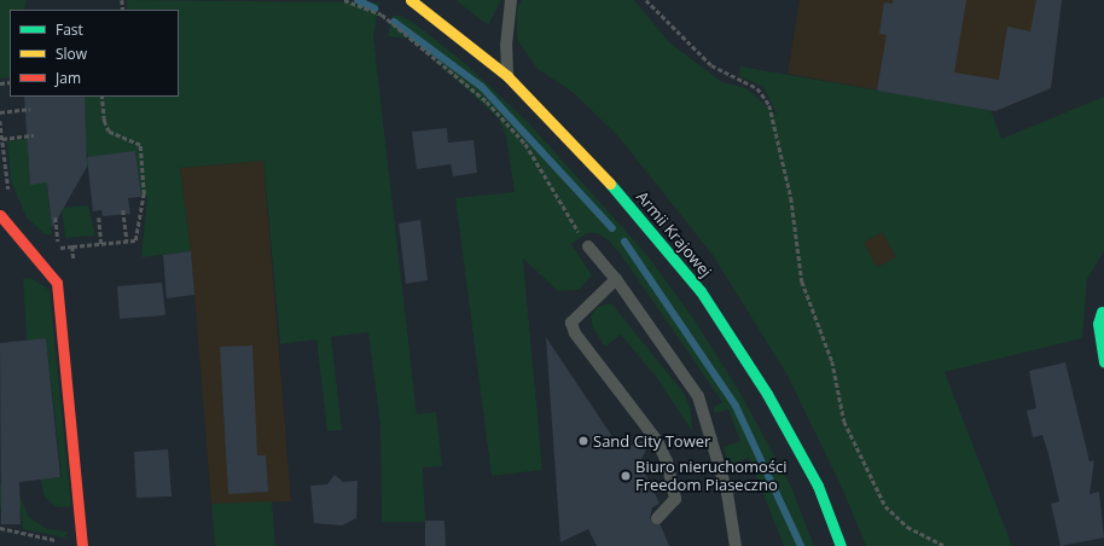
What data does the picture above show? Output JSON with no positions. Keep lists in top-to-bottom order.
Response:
{
  "streets": {
    "main road": ["Armii Krajowej"]
  },
  "places": ["Sand City Tower", "Biuro nieruchomości Freedom Piaseczno"],
  "legend": ["Fast", "Slow", "Jam"]
}
